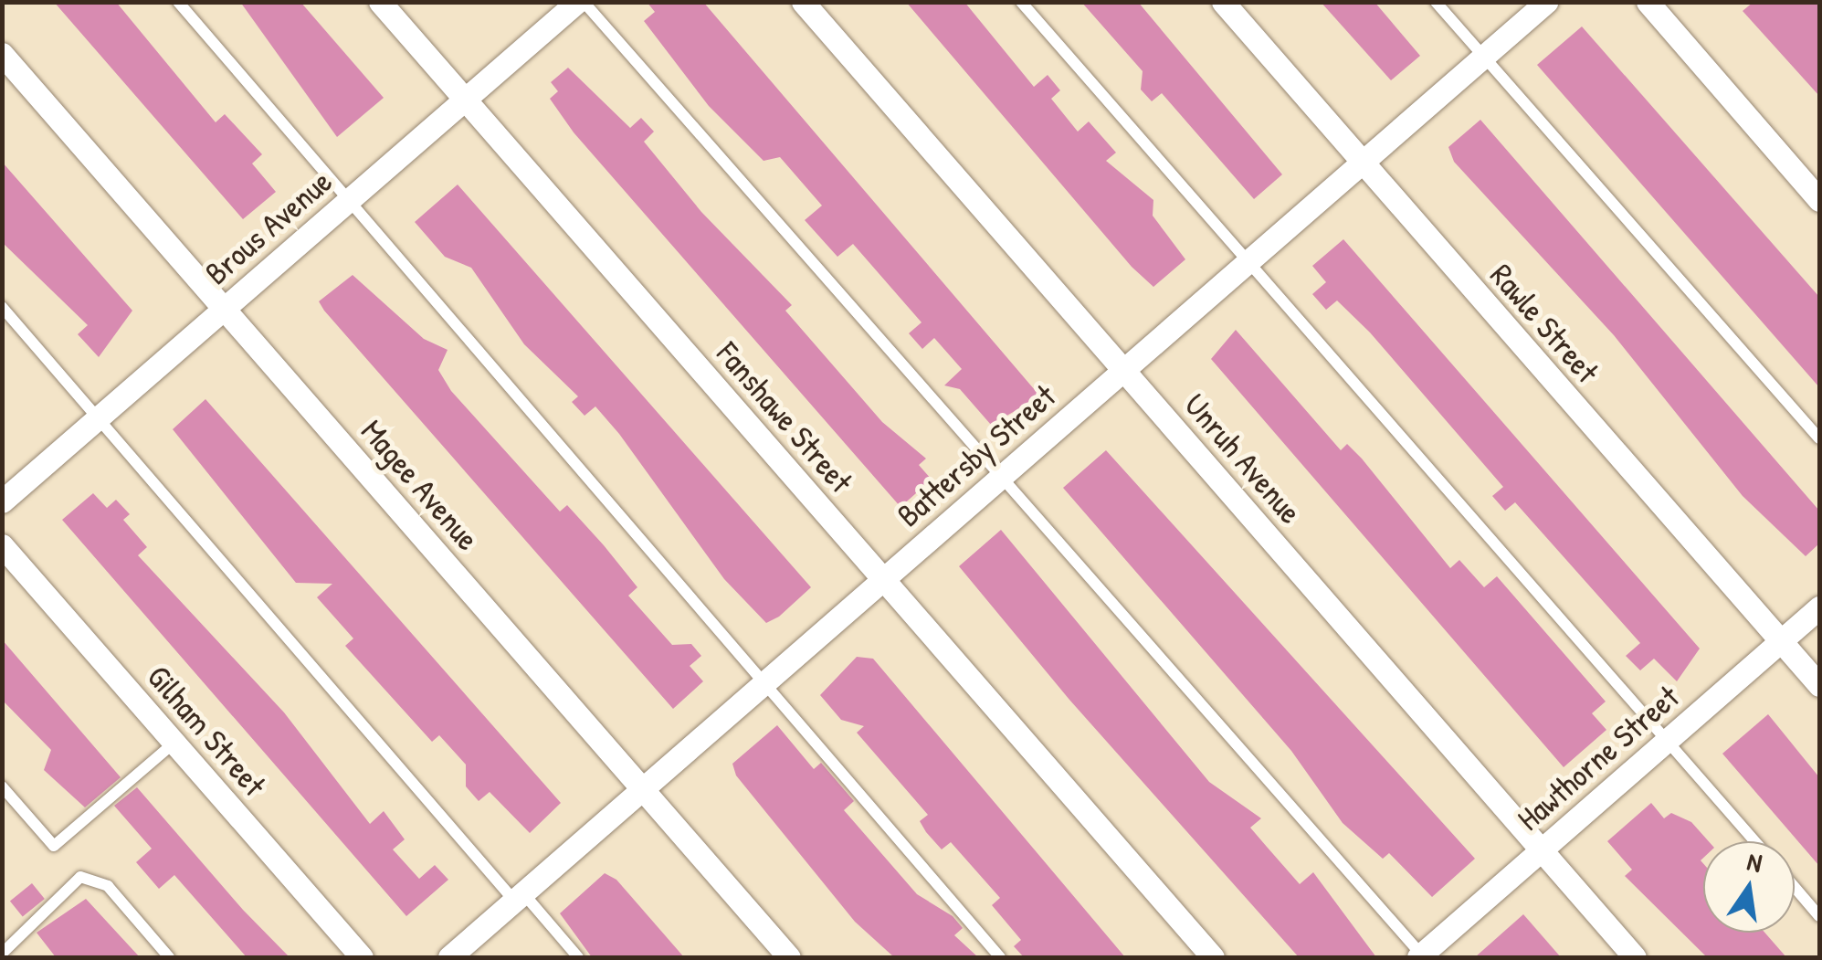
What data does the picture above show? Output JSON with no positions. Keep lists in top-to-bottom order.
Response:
{
  "streets": {
    "street": [
      "Brous Avenue",
      "Rawle Street",
      "Fanshawe Street",
      "Battersby Street",
      "Unruh Avenue",
      "Magee Avenue",
      "Gilham Street",
      "Hawthorne Street"
    ]
  },
  "crossings": [
    ["Brous Avenue", "Fanshawe Street"],
    ["Brous Avenue", "Magee Avenue"],
    ["Rawle Street", "Battersby Street"],
    ["Rawle Street", "Hawthorne Street"],
    ["Fanshawe Street", "Battersby Street"],
    ["Battersby Street", "Unruh Avenue"],
    ["Battersby Street", "Magee Avenue"],
    ["Unruh Avenue", "Hawthorne Street"]
  ],
  "north": "top"
}
